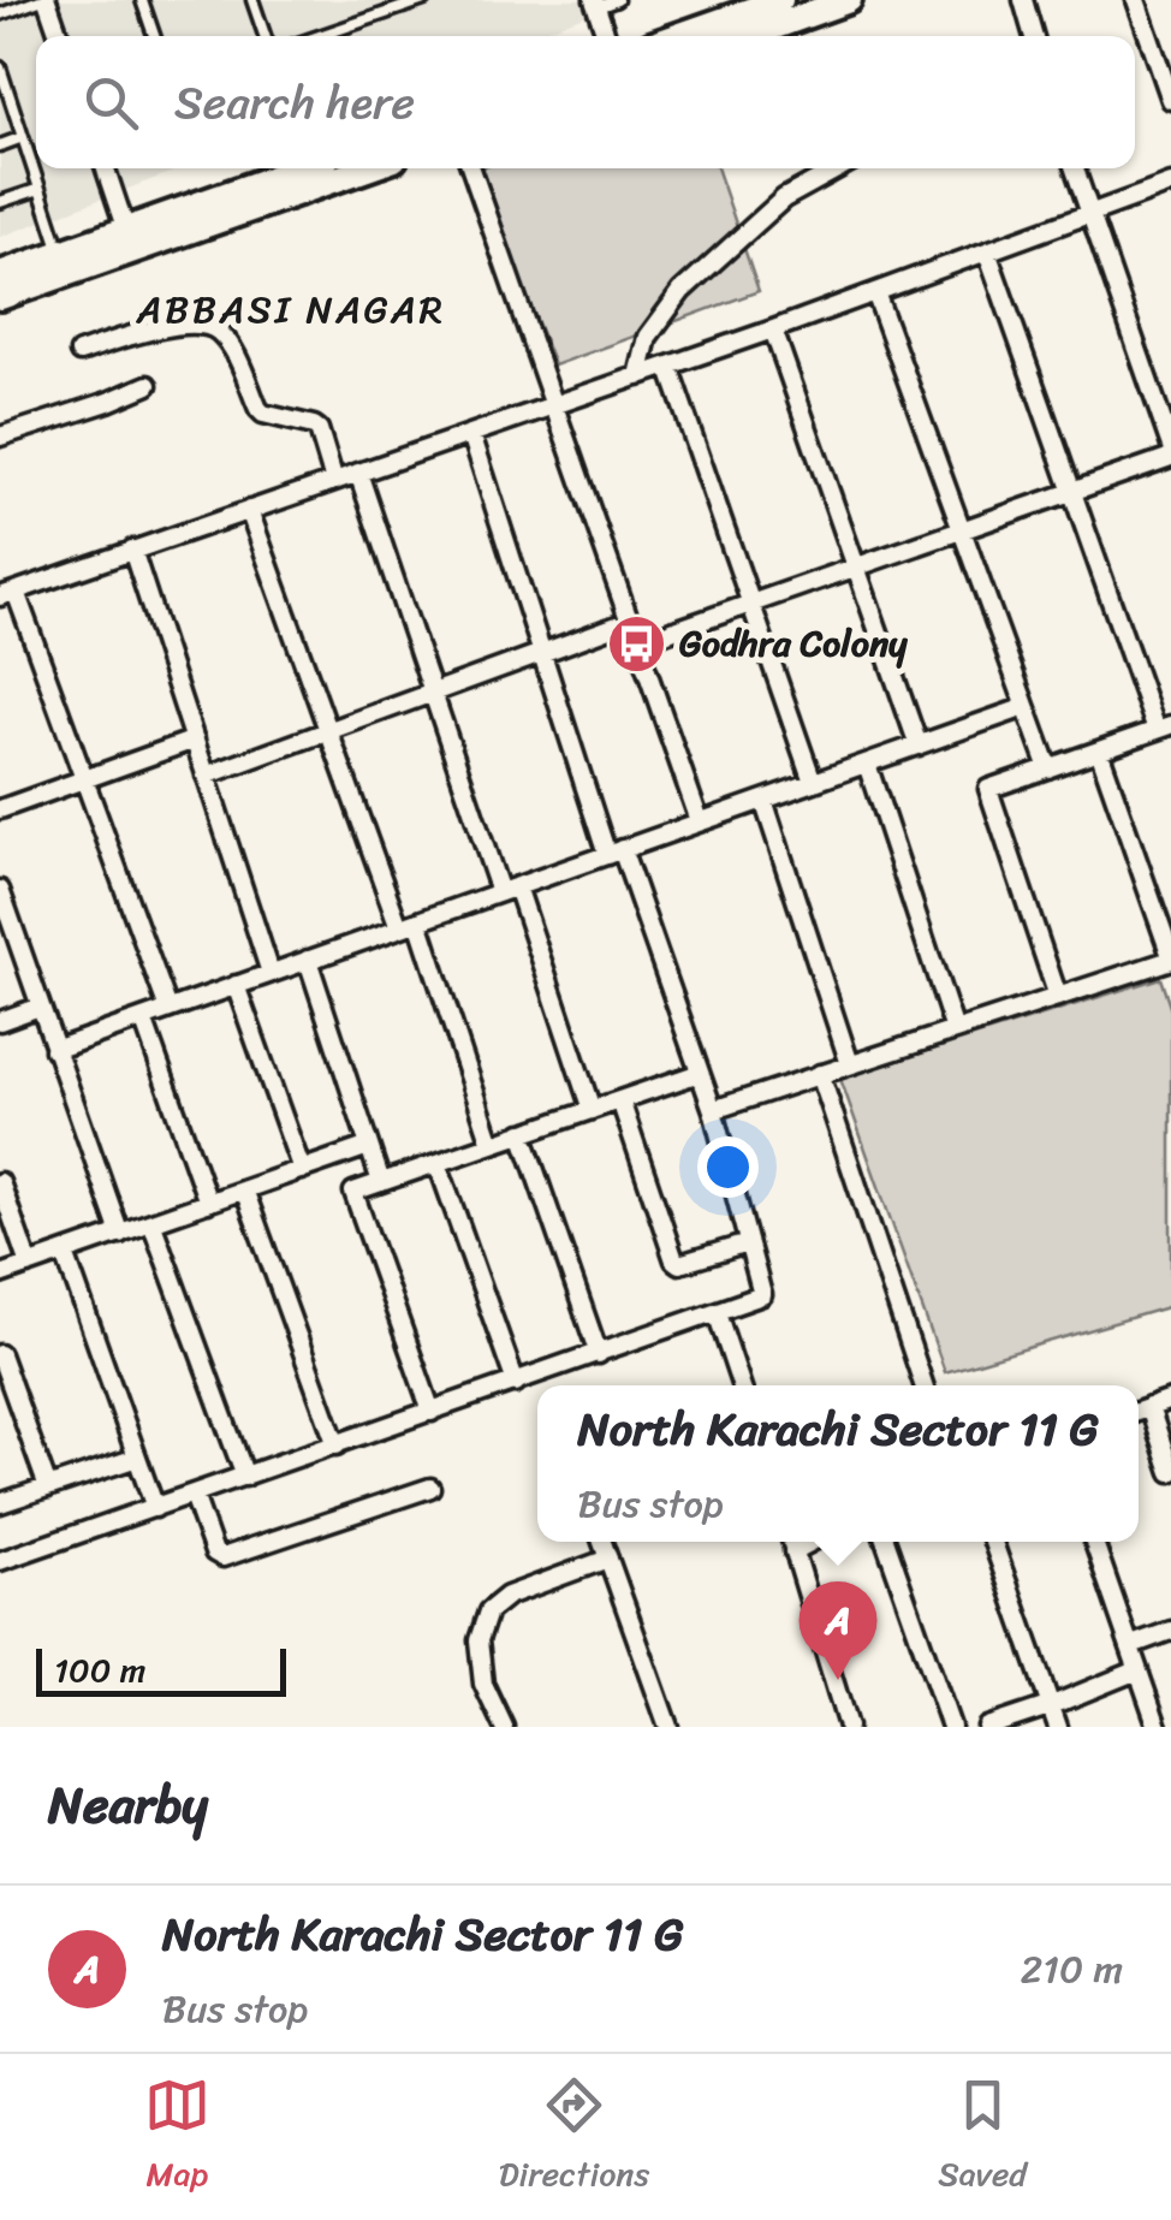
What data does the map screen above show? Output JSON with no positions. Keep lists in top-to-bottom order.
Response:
{
  "districts": ["ABBASI NAGAR"],
  "places": {
    "bus stop": ["Godhra Colony"]
  },
  "scale_bar": "100 m",
  "page": {
    "search": "Search here",
    "popup": ["North Karachi Sector 11 G", "Bus stop"],
    "pins": "A",
    "scale": "100 m",
    "heading": "Nearby",
    "list": [
      {
        "mark": "A",
        "name": "North Karachi Sector 11 G",
        "note": "Bus stop",
        "value": "210 m"
      }
    ],
    "nav": ["Map", "Directions", "Saved"]
  }
}
